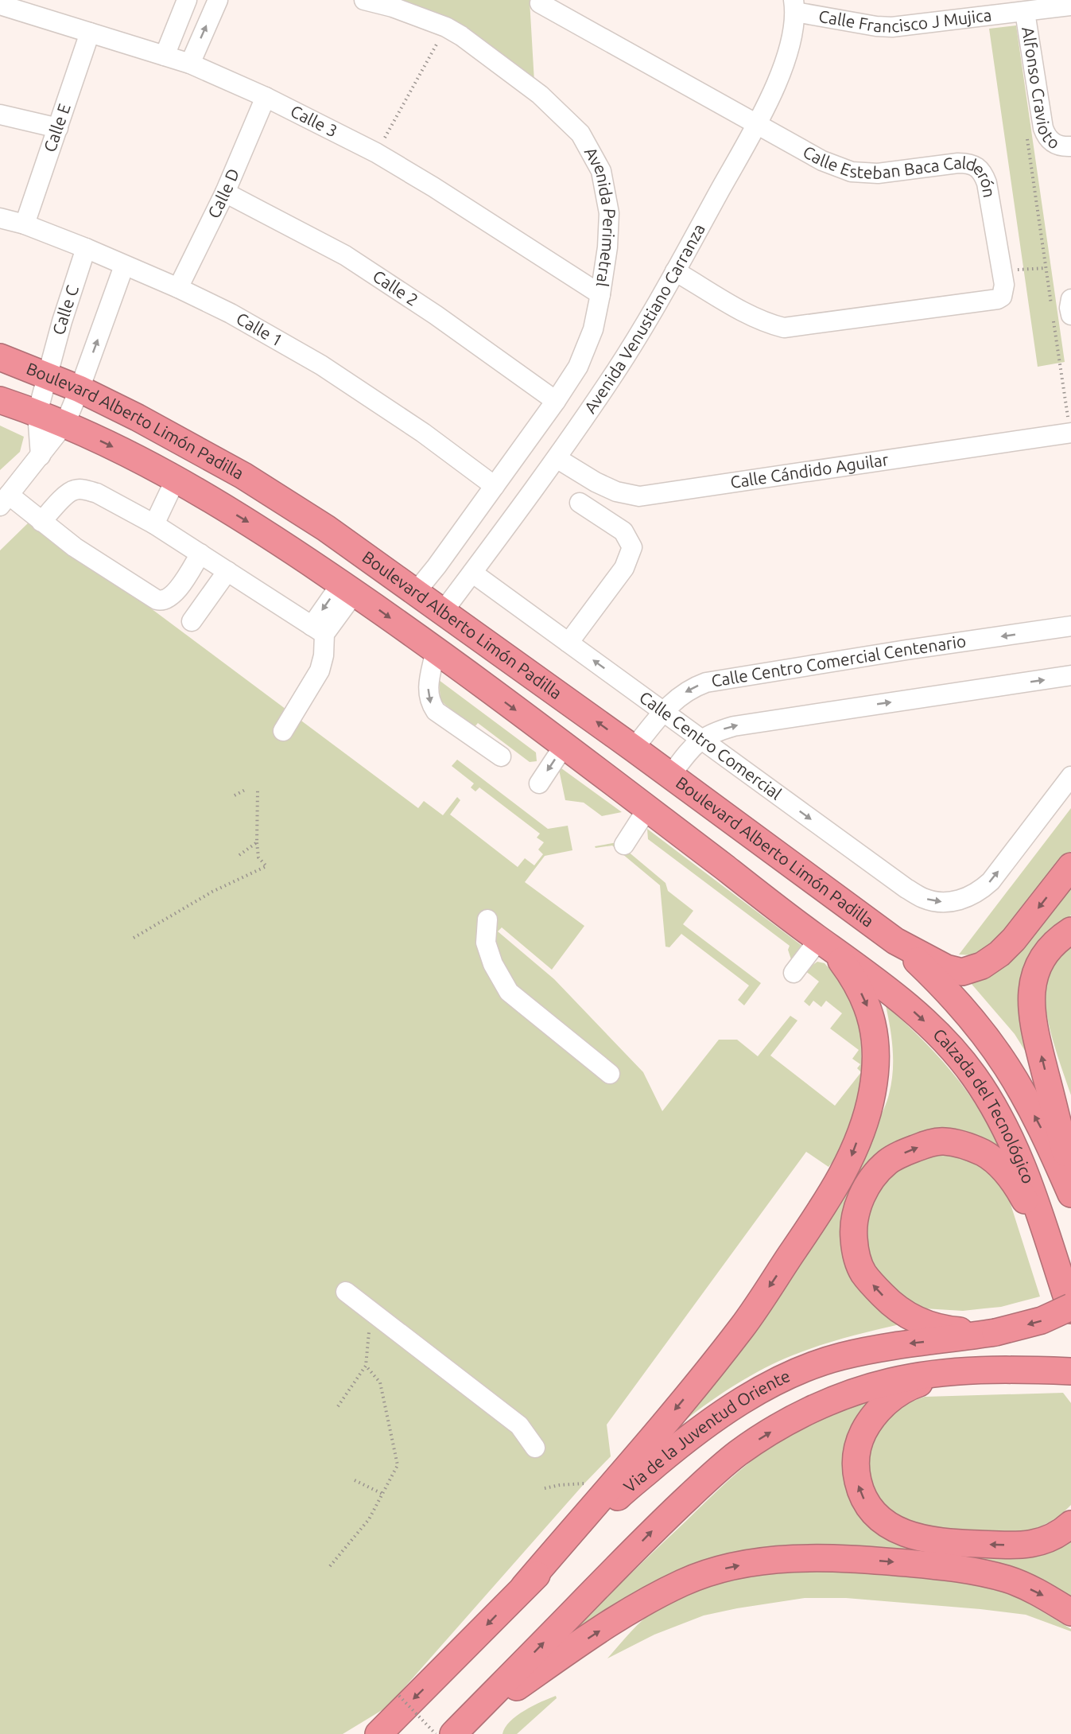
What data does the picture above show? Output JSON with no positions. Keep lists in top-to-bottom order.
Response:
{
  "streets": {
    "highway": ["Boulevard Alberto Limón Padilla", "Calzada del Tecnológico", "Via de la Juventud Oriente"],
    "street": [
      "Calle Francisco J Mujica",
      "Alfonso Cravioto",
      "Calle 3",
      "Calle E",
      "Calle Esteban Baca Calderón",
      "Calle D",
      "Avenida Perimetral",
      "Calle 2",
      "Calle C",
      "Avenida Venustiano Carranza",
      "Calle 1",
      "Calle Cándido Aguilar",
      "Calle Centro Comercial Centenario",
      "Calle Centro Comercial"
    ]
  },
  "crossings": [
    ["Calle Francisco J Mujica", "Alfonso Cravioto"],
    ["Calle Francisco J Mujica", "Avenida Venustiano Carranza"],
    ["Calle 3", "Calle E"],
    ["Calle 3", "Calle D"],
    ["Calle 3", "Avenida Perimetral"],
    ["Calle E", "Calle 1"],
    ["Calle Esteban Baca Calderón", "Avenida Venustiano Carranza"],
    ["Calle D", "Calle 2"],
    ["Calle D", "Calle 1"],
    ["Avenida Perimetral", "Calle 2"],
    ["Avenida Perimetral", "Calle 1"],
    ["Avenida Perimetral", "Boulevard Alberto Limón Padilla"],
    ["Calle C", "Calle 1"],
    ["Calle C", "Boulevard Alberto Limón Padilla"],
    ["Avenida Venustiano Carranza", "Boulevard Alberto Limón Padilla"],
    ["Avenida Venustiano Carranza", "Calle Cándido Aguilar"],
    ["Avenida Venustiano Carranza", "Calle Centro Comercial"],
    ["Boulevard Alberto Limón Padilla", "Calle Centro Comercial Centenario"],
    ["Boulevard Alberto Limón Padilla", "Calzada del Tecnológico"],
    ["Calle Centro Comercial Centenario", "Calle Centro Comercial"],
    ["Calzada del Tecnológico", "Via de la Juventud Oriente"]
  ]
}
